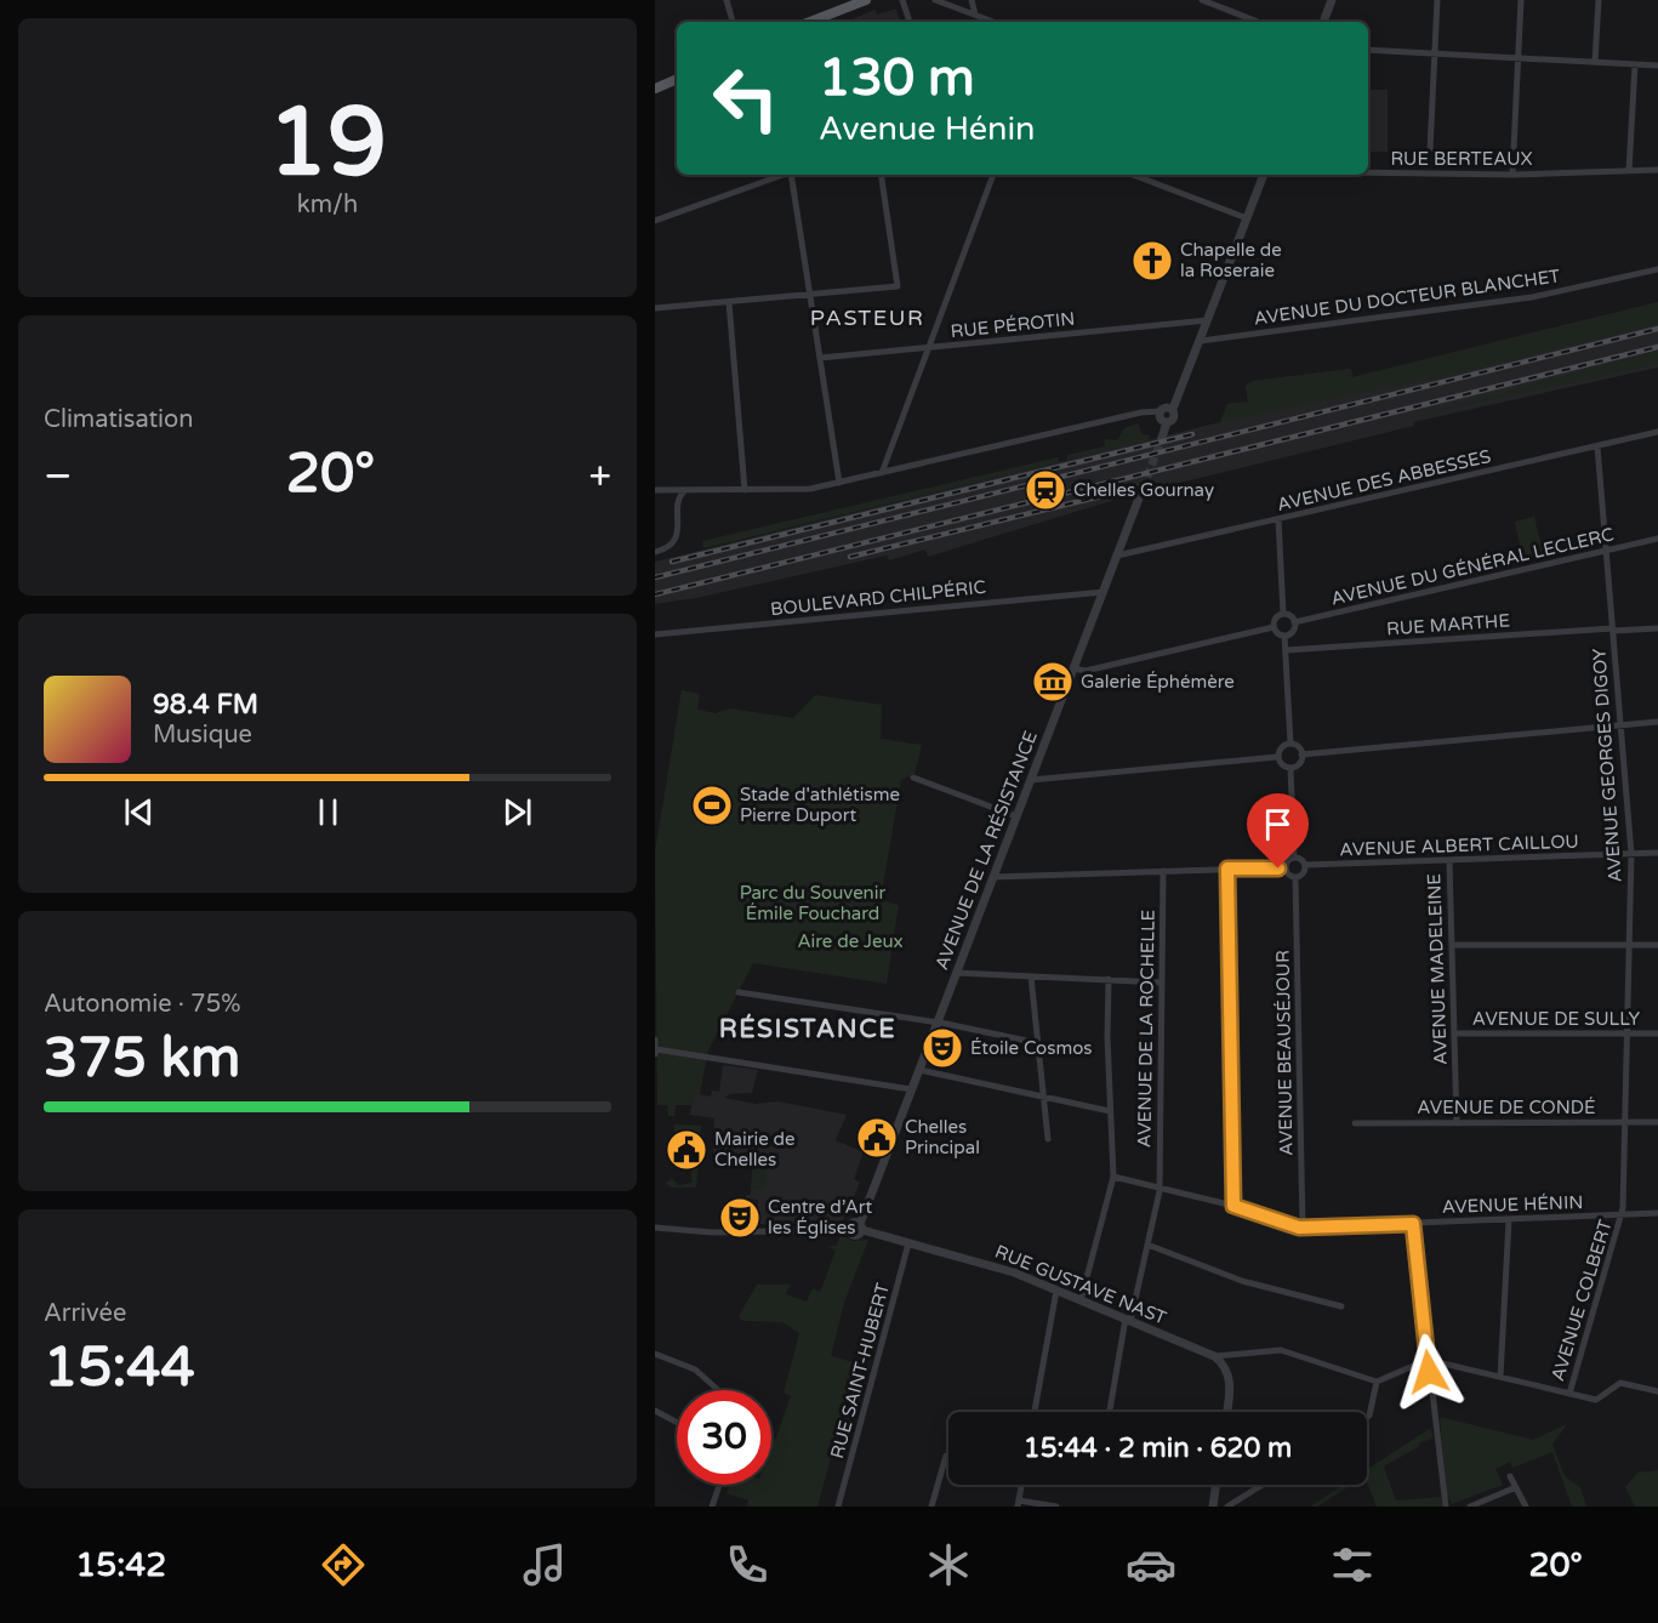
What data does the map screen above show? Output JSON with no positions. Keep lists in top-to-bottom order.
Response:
{
  "streets": {
    "street": [
      "RUE BERTEAUX",
      "AVENUE DU DOCTEUR BLANCHET",
      "RUE PÉROTIN",
      "AVENUE DES ABBESSES",
      "AVENUE DU GÉNÉRAL LECLERC",
      "BOULEVARD CHILPÉRIC",
      "RUE MARTHE",
      "AVENUE GEORGES DIGOY",
      "AVENUE ALBERT CAILLOU",
      "AVENUE DE LA RÉSISTANCE",
      "AVENUE MADELEINE",
      "AVENUE DE SULLY",
      "AVENUE DE LA ROCHELLE",
      "AVENUE BEAUSÉJOUR",
      "AVENUE DE CONDÉ",
      "AVENUE HÉNIN",
      "RUE GUSTAVE NAST",
      "AVENUE COLBERT",
      "RUE SAINT-HUBERT"
    ]
  },
  "crossings": [
    ["AVENUE DES ABBESSES", "AVENUE GEORGES DIGOY"],
    ["AVENUE DES ABBESSES", "AVENUE DE LA RÉSISTANCE"],
    ["AVENUE DU GÉNÉRAL LECLERC", "AVENUE GEORGES DIGOY"],
    ["BOULEVARD CHILPÉRIC", "AVENUE DE LA RÉSISTANCE"],
    ["RUE MARTHE", "AVENUE GEORGES DIGOY"],
    ["AVENUE GEORGES DIGOY", "AVENUE ALBERT CAILLOU"],
    ["AVENUE GEORGES DIGOY", "AVENUE DE SULLY"],
    ["AVENUE GEORGES DIGOY", "AVENUE DE CONDÉ"],
    ["AVENUE GEORGES DIGOY", "AVENUE HÉNIN"],
    ["AVENUE GEORGES DIGOY", "AVENUE COLBERT"],
    ["AVENUE ALBERT CAILLOU", "AVENUE MADELEINE"],
    ["AVENUE ALBERT CAILLOU", "AVENUE BEAUSÉJOUR"],
    ["AVENUE DE LA RÉSISTANCE", "RUE GUSTAVE NAST"],
    ["AVENUE MADELEINE", "AVENUE DE SULLY"],
    ["AVENUE MADELEINE", "AVENUE DE CONDÉ"],
    ["AVENUE DE LA ROCHELLE", "AVENUE HÉNIN"],
    ["AVENUE DE LA ROCHELLE", "RUE GUSTAVE NAST"],
    ["AVENUE BEAUSÉJOUR", "AVENUE HÉNIN"],
    ["AVENUE HÉNIN", "AVENUE COLBERT"],
    ["RUE GUSTAVE NAST", "RUE SAINT-HUBERT"]
  ],
  "districts": ["PASTEUR", "RÉSISTANCE"],
  "parks": ["Parc du Souvenir Émile Fouchard", "Aire de Jeux"],
  "places": {
    "church": ["Chapelle de la Roseraie"],
    "station": ["Chelles Gournay"],
    "museum": ["Galerie Éphémère"],
    "sports": ["Stade d'athlétisme Pierre Duport"],
    "theatre": ["Étoile Cosmos", "Centre d’Art les Églises"],
    "public building": ["Chelles Principal", "Mairie de Chelles"]
  },
  "page": {
    "tile": [
      ["19", "km/h"],
      "Climatisation",
      ["Autonomie · 75%", "375 km"],
      ["Arrivée", "15:44"]
    ],
    "turn": ["130 m", "Avenue Hénin"],
    "heat": ["−", "20°", "+"],
    "song": ["98.4 FM", "Musique"],
    "limit": "30",
    "trip": "15:44 · 2 min · 620 m",
    "tabs": ["15:42", "20°"]
  }
}
